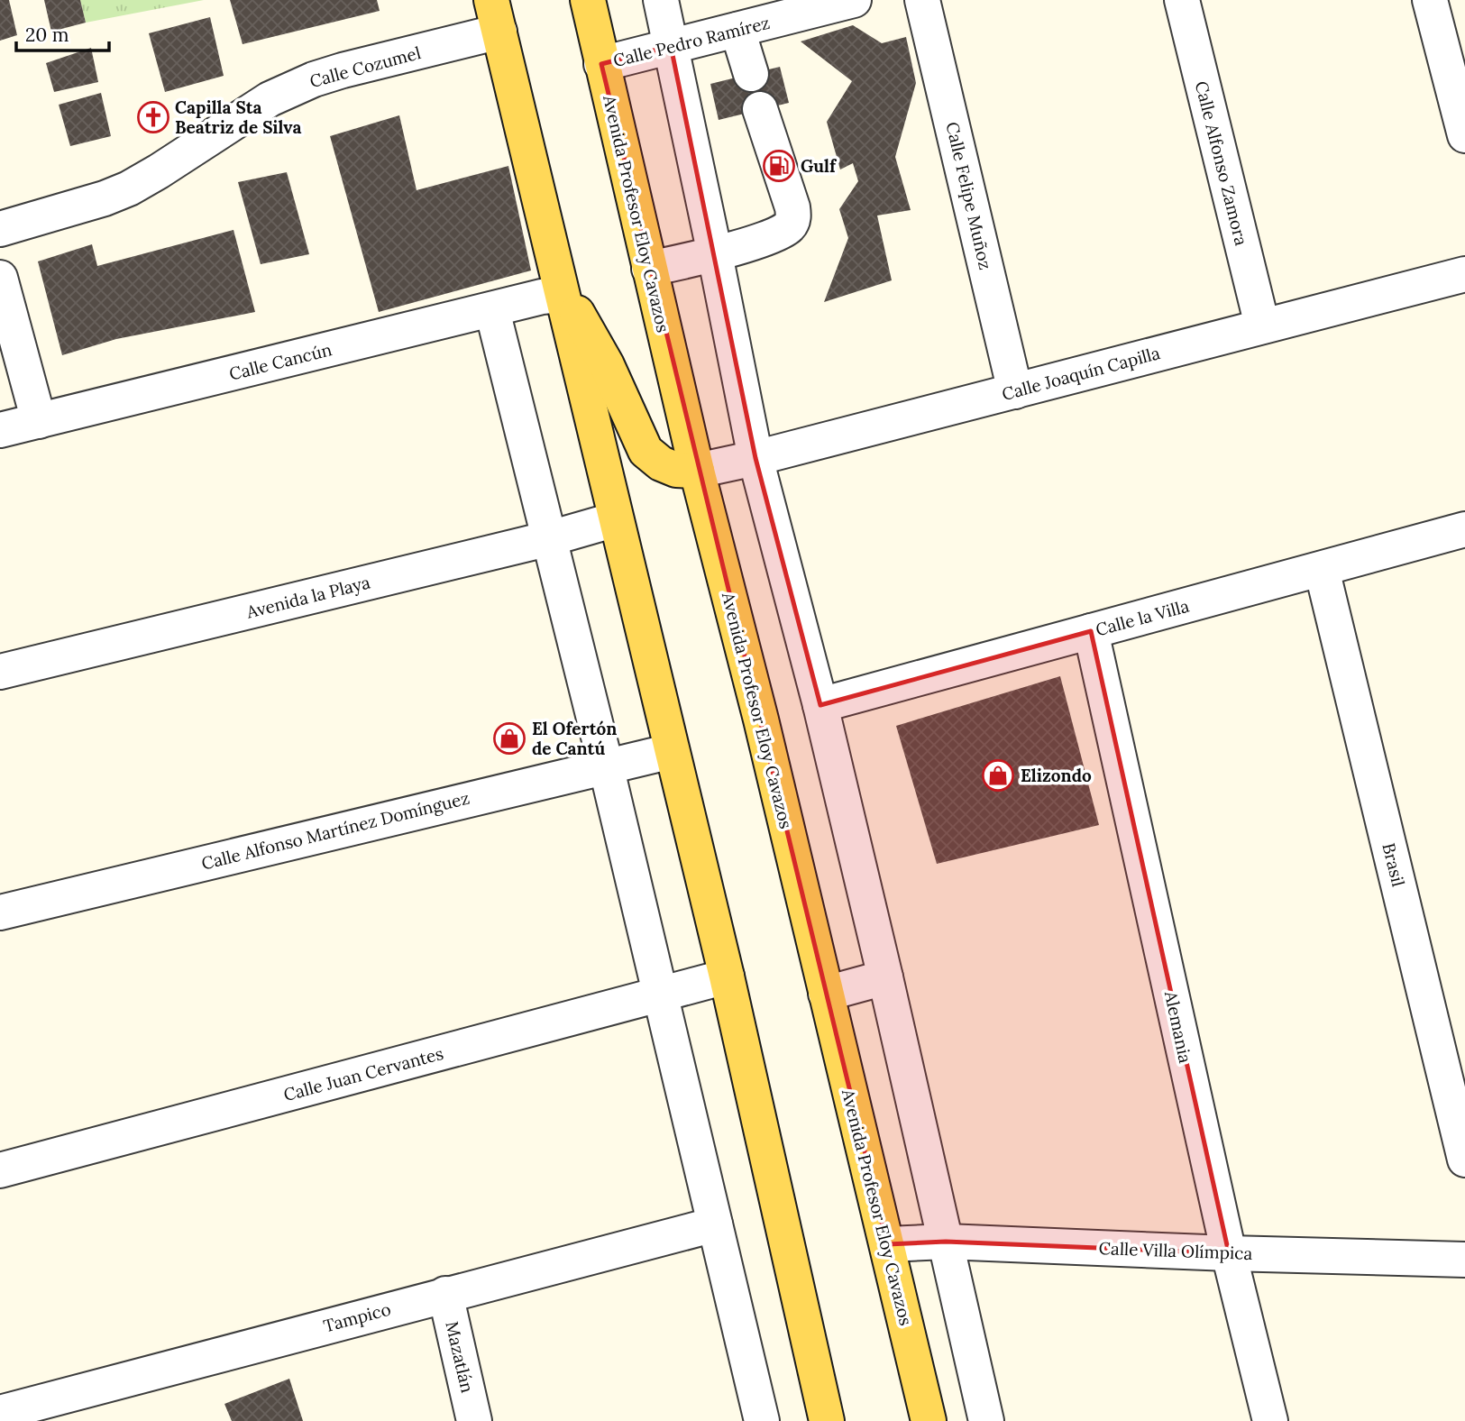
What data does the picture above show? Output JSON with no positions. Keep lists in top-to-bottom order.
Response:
{
  "streets": {
    "main road": ["Avenida Profesor Eloy Cavazos"],
    "street": [
      "Calle Pedro Ramírez",
      "Calle Cozumel",
      "Calle Alfonso Zamora",
      "Calle Felipe Muñoz",
      "Calle Cancún",
      "Calle Joaquín Capilla",
      "Avenida la Playa",
      "Calle la Villa",
      "Calle Alfonso Martínez Domínguez",
      "Brasil",
      "Alemania",
      "Calle Juan Cervantes",
      "Calle Villa Olímpica",
      "Tampico",
      "Mazatlán"
    ]
  },
  "crossings": [
    ["Calle Pedro Ramírez", "Avenida Profesor Eloy Cavazos"],
    ["Calle Alfonso Zamora", "Calle Joaquín Capilla"],
    ["Calle Felipe Muñoz", "Calle Joaquín Capilla"],
    ["Avenida Profesor Eloy Cavazos", "Calle Joaquín Capilla"],
    ["Avenida Profesor Eloy Cavazos", "Calle Villa Olímpica"],
    ["Calle la Villa", "Brasil"],
    ["Calle la Villa", "Alemania"],
    ["Alemania", "Calle Villa Olímpica"],
    ["Tampico", "Mazatlán"]
  ],
  "places": {
    "church": ["Capilla Sta Beatriz de Silva"],
    "fuel station": ["Gulf"],
    "shop": ["El Ofertón de Cantú", "Elizondo"]
  },
  "scale_bar": "20 m"
}
